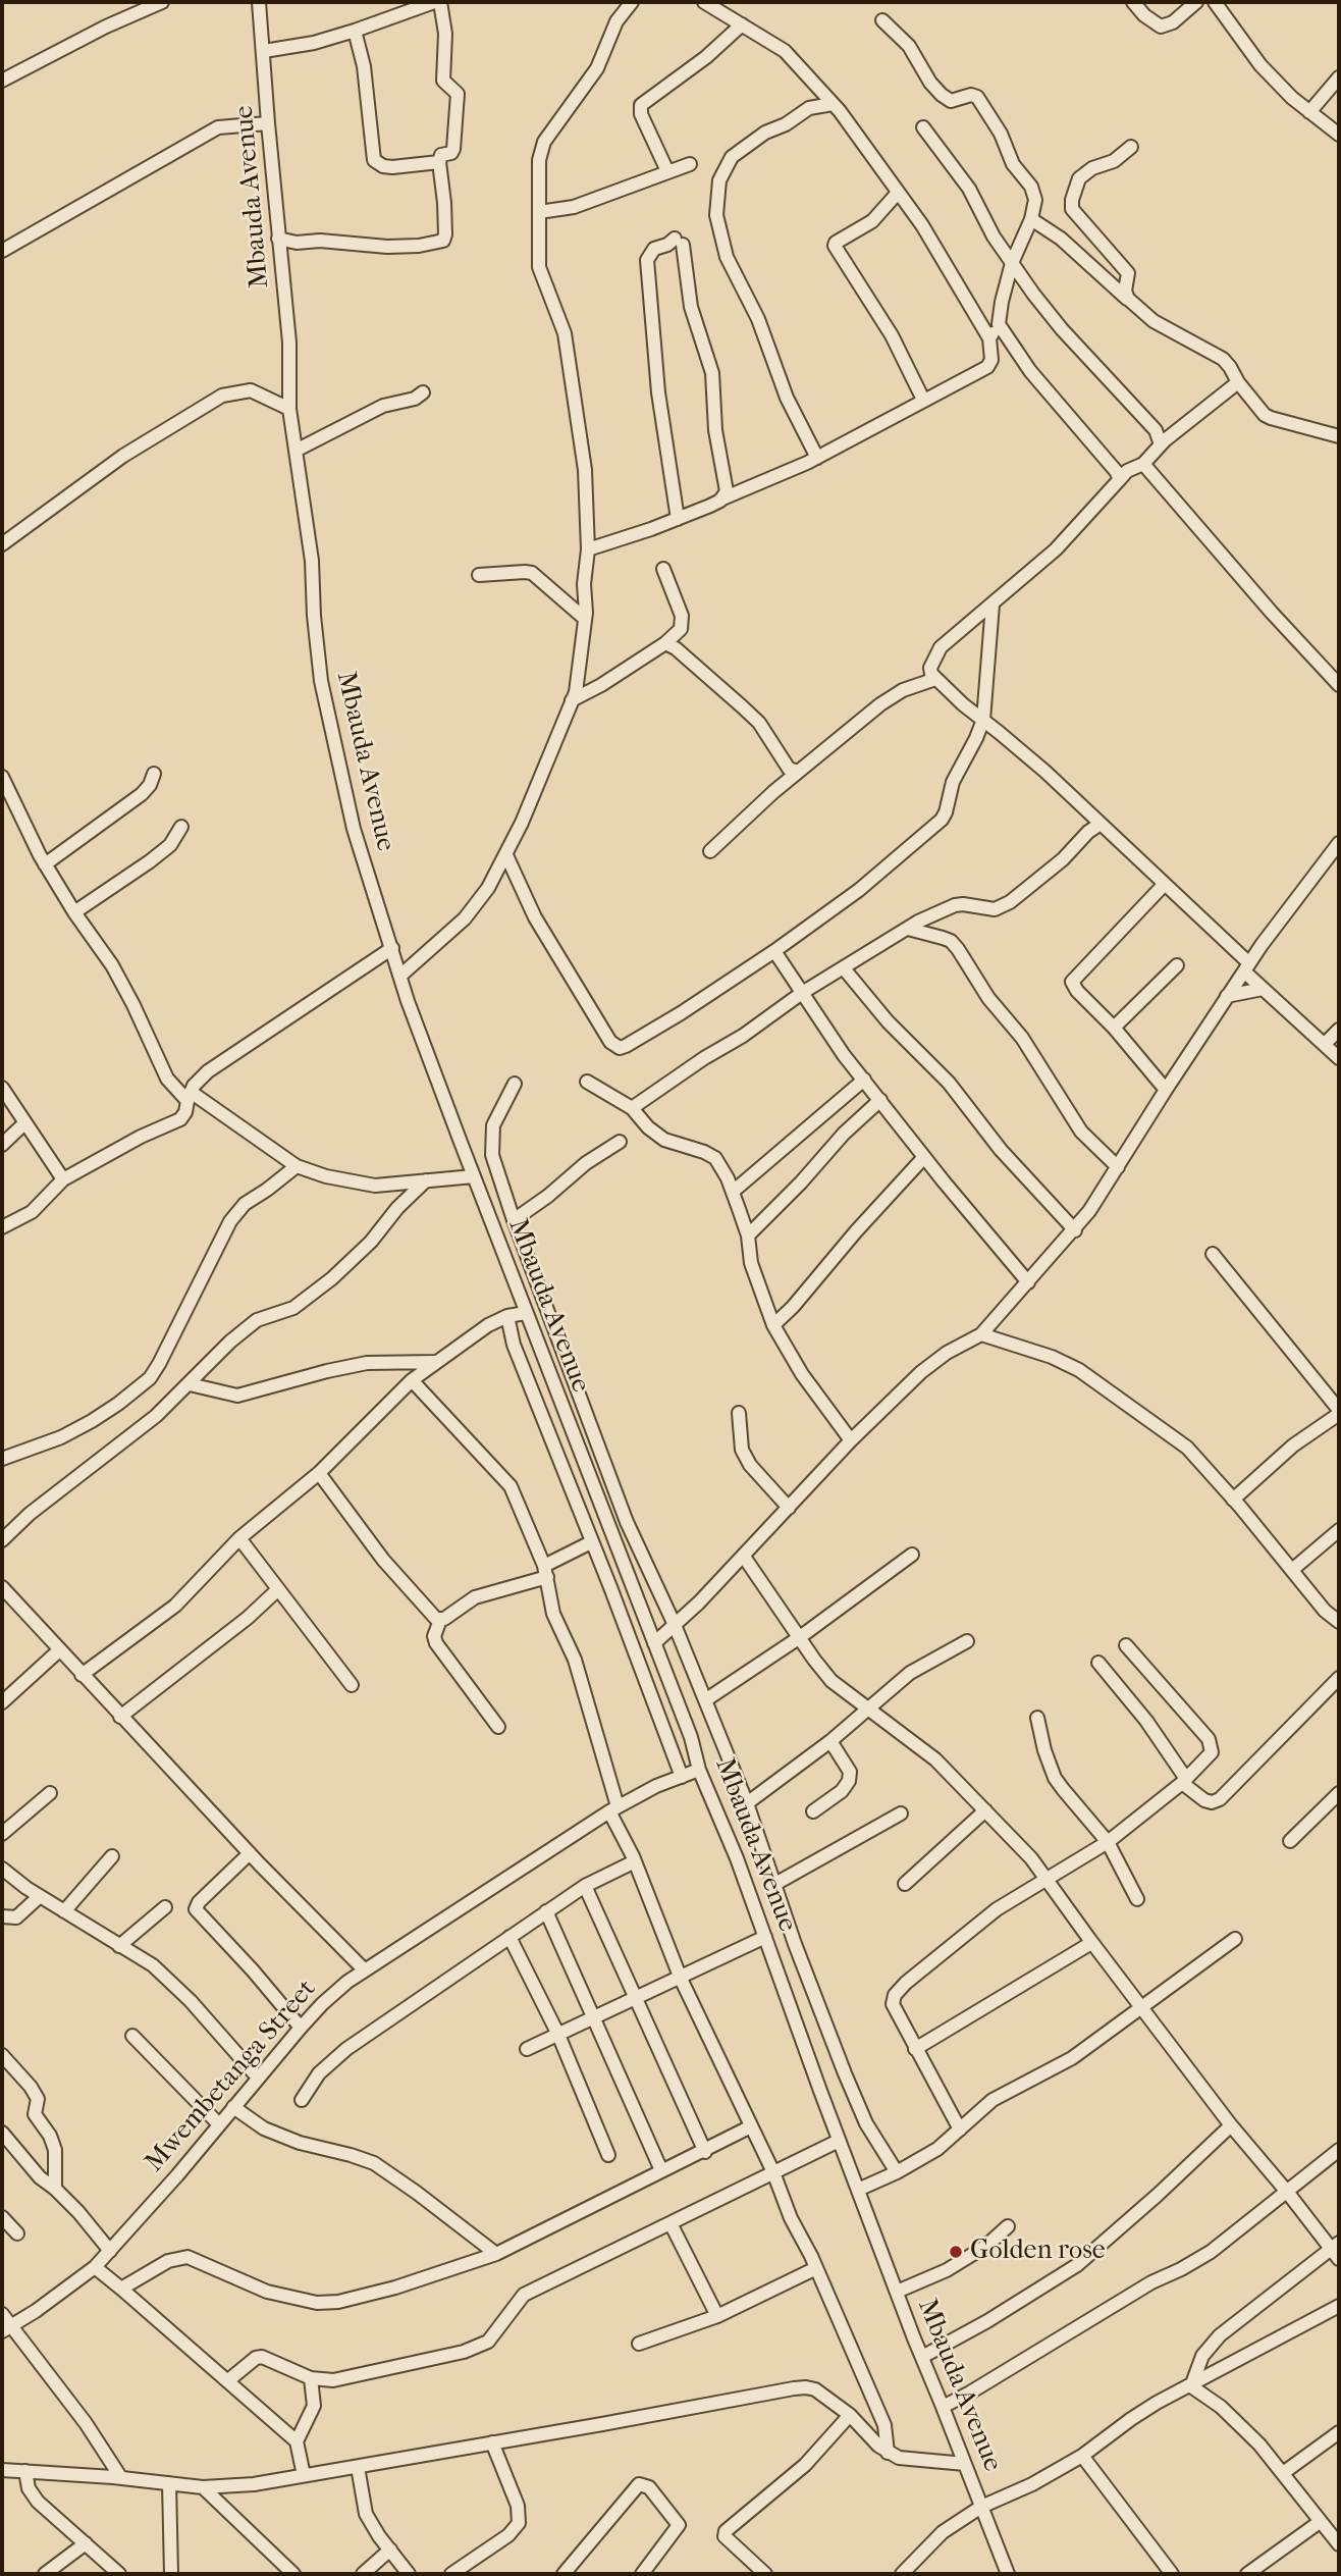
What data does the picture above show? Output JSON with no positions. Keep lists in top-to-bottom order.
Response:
{
  "streets": {
    "street": ["Mbauda Avenue", "Mwembetanga Street"]
  },
  "crossings": [
    ["Mbauda Avenue", "Mwembetanga Street"]
  ],
  "places": ["Golden rose"]
}
